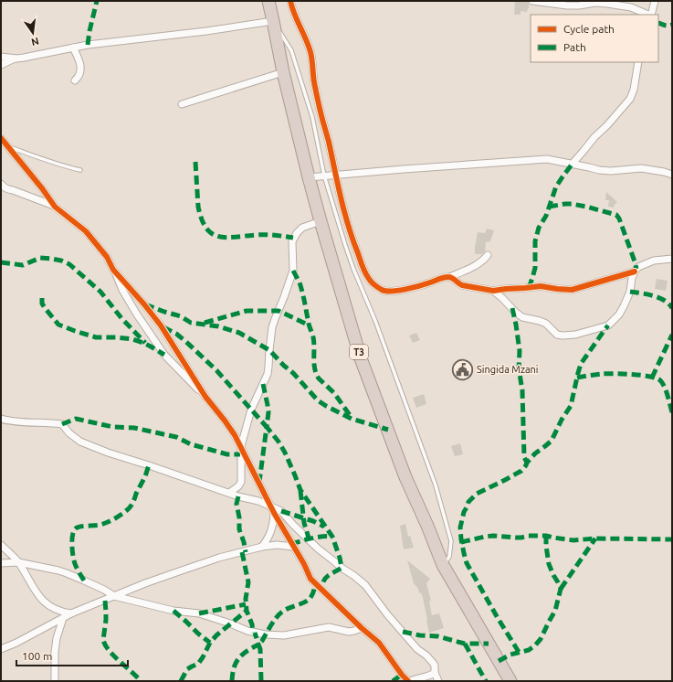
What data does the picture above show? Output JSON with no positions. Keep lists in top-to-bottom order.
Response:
{
  "streets": {
    "highway": ["T3"]
  },
  "places": {
    "public building": ["Singida Mzani"]
  },
  "legend": ["Cycle path", "Path"],
  "scale_bar": "100 m",
  "north": "bottom"
}
